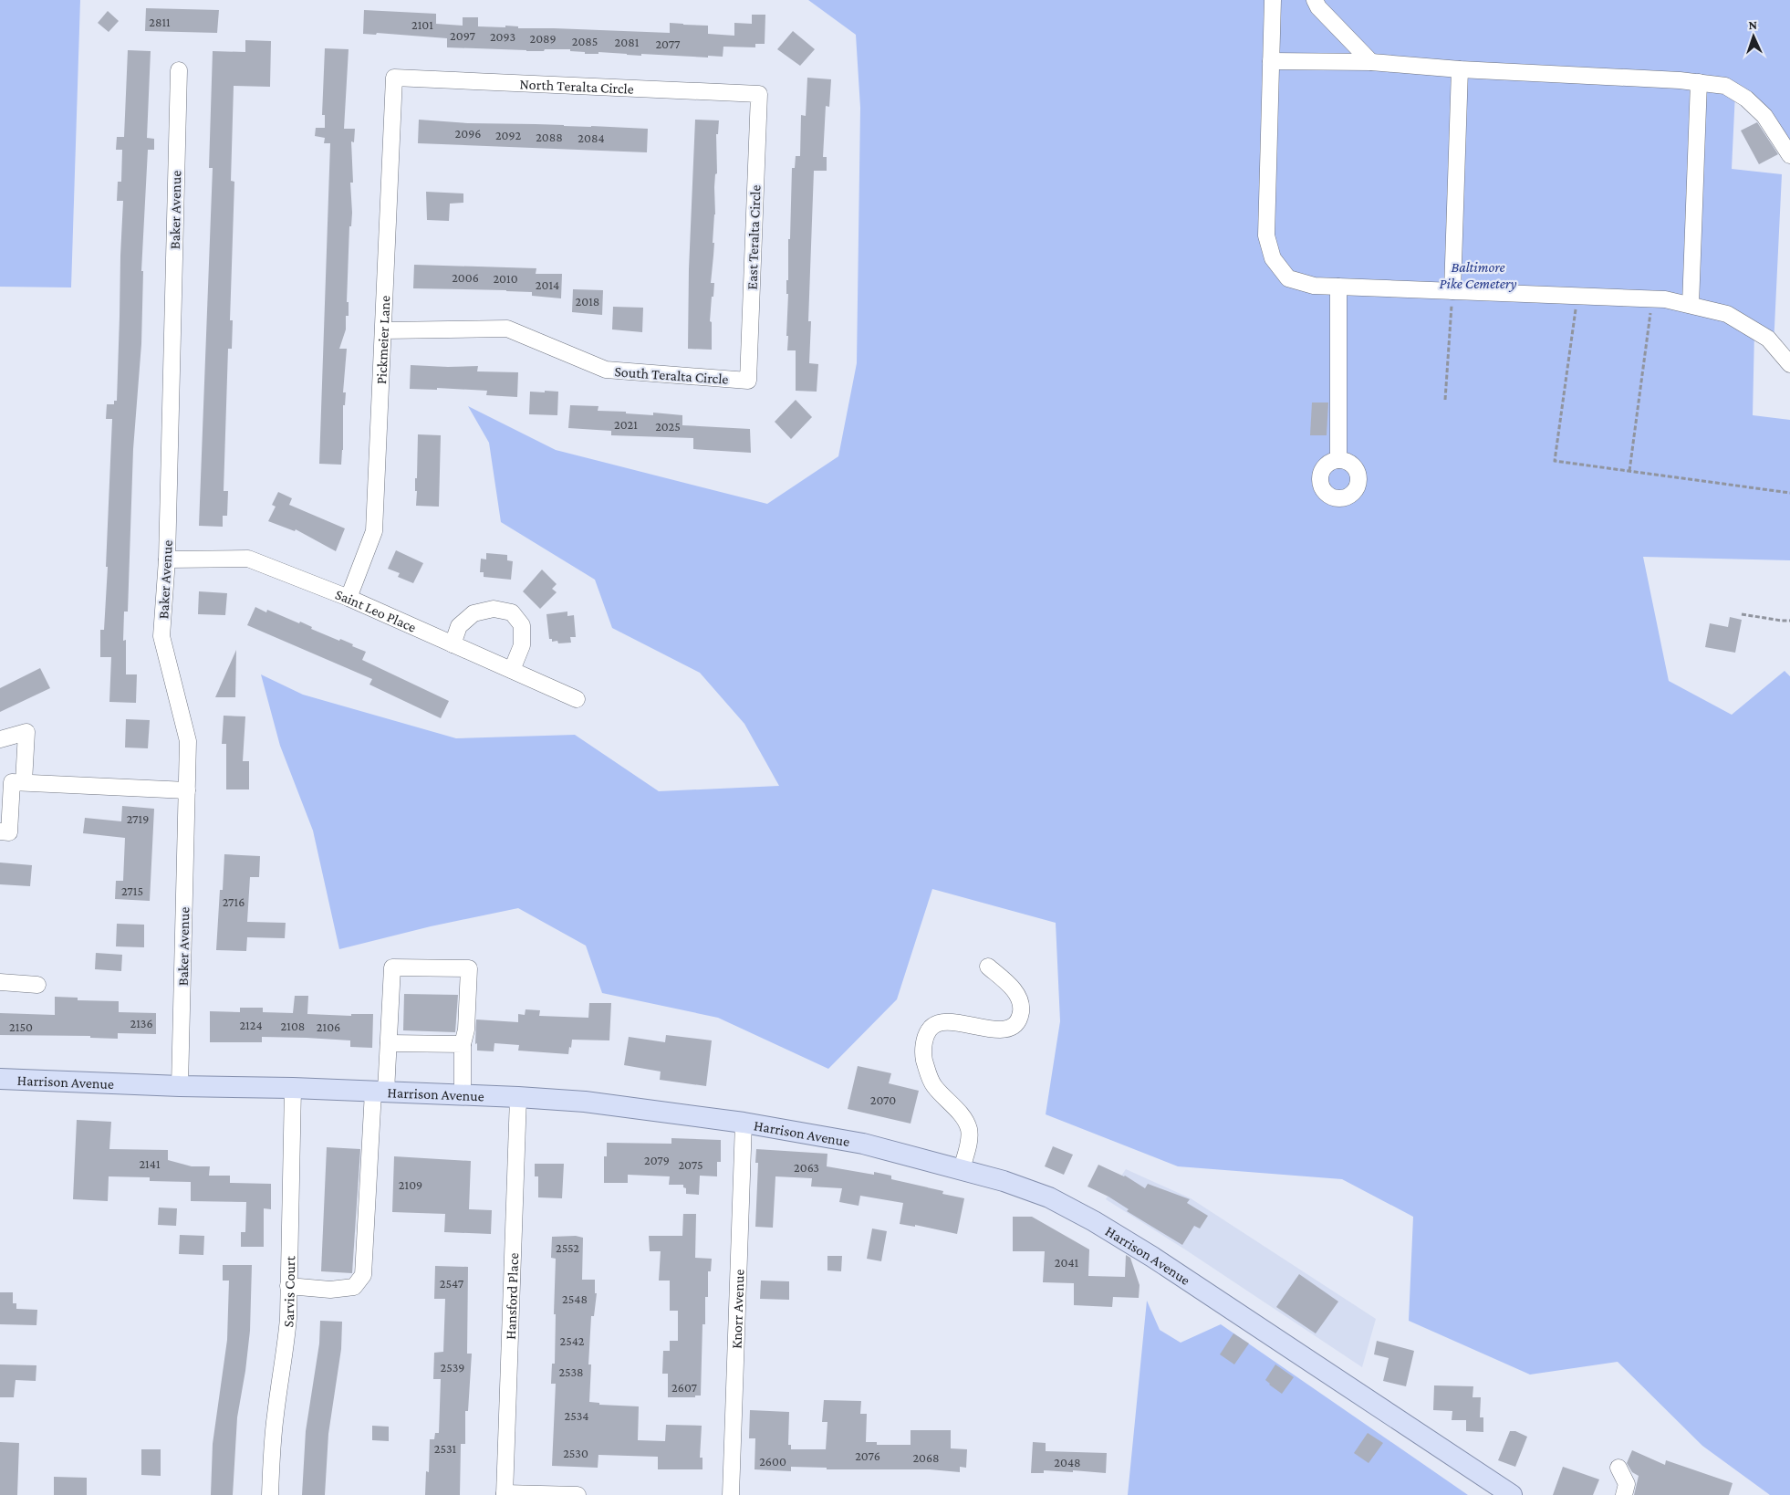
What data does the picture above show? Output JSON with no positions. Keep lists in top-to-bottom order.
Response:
{
  "streets": {
    "main road": ["Harrison Avenue"],
    "street": [
      "North Teralta Circle",
      "Baker Avenue",
      "East Teralta Circle",
      "Pickmeier Lane",
      "South Teralta Circle",
      "Saint Leo Place",
      "Sarvis Court",
      "Hansford Place",
      "Knorr Avenue"
    ]
  },
  "crossings": [
    ["North Teralta Circle", "East Teralta Circle"],
    ["North Teralta Circle", "Pickmeier Lane"],
    ["Baker Avenue", "Saint Leo Place"],
    ["Baker Avenue", "Harrison Avenue"],
    ["East Teralta Circle", "South Teralta Circle"],
    ["Pickmeier Lane", "South Teralta Circle"],
    ["Pickmeier Lane", "Saint Leo Place"],
    ["Harrison Avenue", "Sarvis Court"],
    ["Harrison Avenue", "Hansford Place"],
    ["Harrison Avenue", "Knorr Avenue"]
  ],
  "parks": ["Baltimore Pike Cemetery"],
  "house_numbers": [
    "2811",
    "2101",
    "2097",
    "2093",
    "2089",
    "2085",
    "2081",
    "2077",
    "2096",
    "2092",
    "2088",
    "2084",
    "2006",
    "2010",
    "2014",
    "2018",
    "2021",
    "2025",
    "2719",
    "2715",
    "2716",
    "2136",
    "2124",
    "2108",
    "2150",
    "2106",
    "2070",
    "2079",
    "2141",
    "2075",
    "2063",
    "2109",
    "2552",
    "2041",
    "2547",
    "2548",
    "2542",
    "2539",
    "2538",
    "2607",
    "2534",
    "2531",
    "2530",
    "2076",
    "2068",
    "2600",
    "2048"
  ],
  "north": "top"
}
